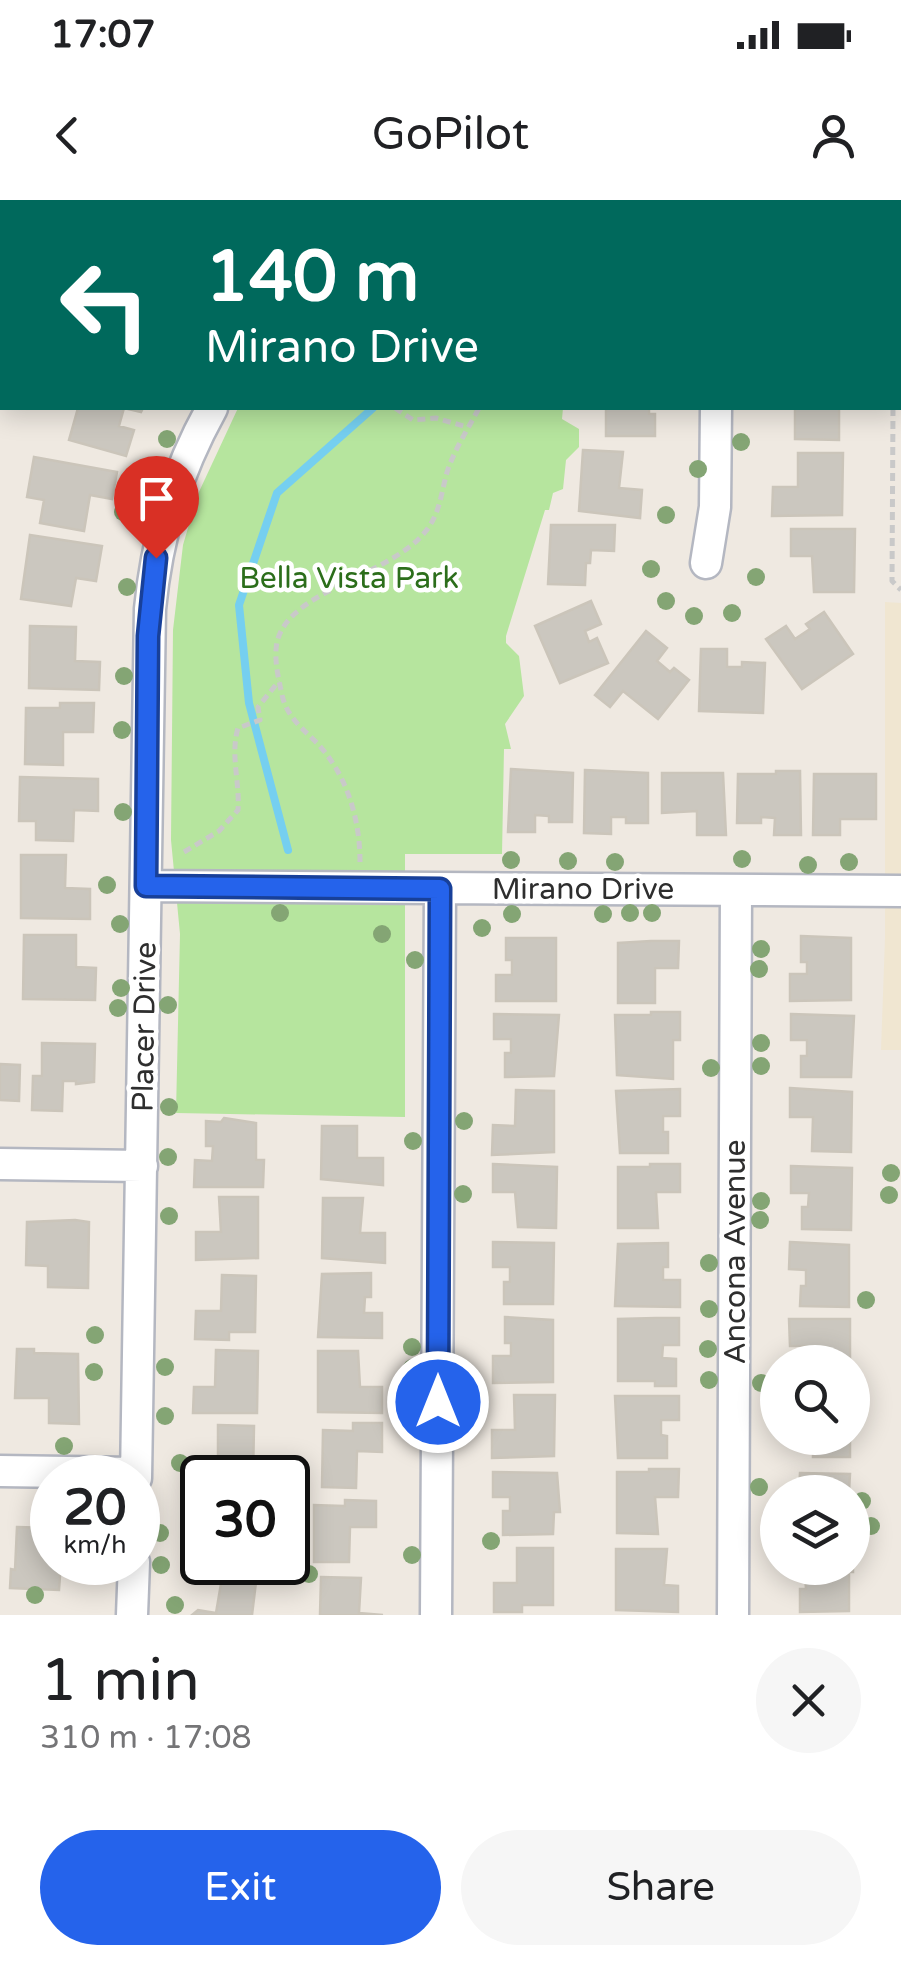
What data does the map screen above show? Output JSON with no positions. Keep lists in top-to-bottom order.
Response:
{
  "streets": {
    "street": ["Mirano Drive", "Placer Drive", "Ancona Avenue"]
  },
  "crossings": [
    ["Mirano Drive", "Placer Drive"],
    ["Mirano Drive", "Ancona Avenue"]
  ],
  "parks": ["Bella Vista Park"],
  "page": {
    "status": "17:07",
    "header": "GoPilot",
    "turn": ["140 m", "Mirano Drive"],
    "speed": "20 km/h",
    "limit": "30",
    "heading": ["1 min", "310 m · 17:08"],
    "buttons": ["Exit", "Share"]
  }
}
